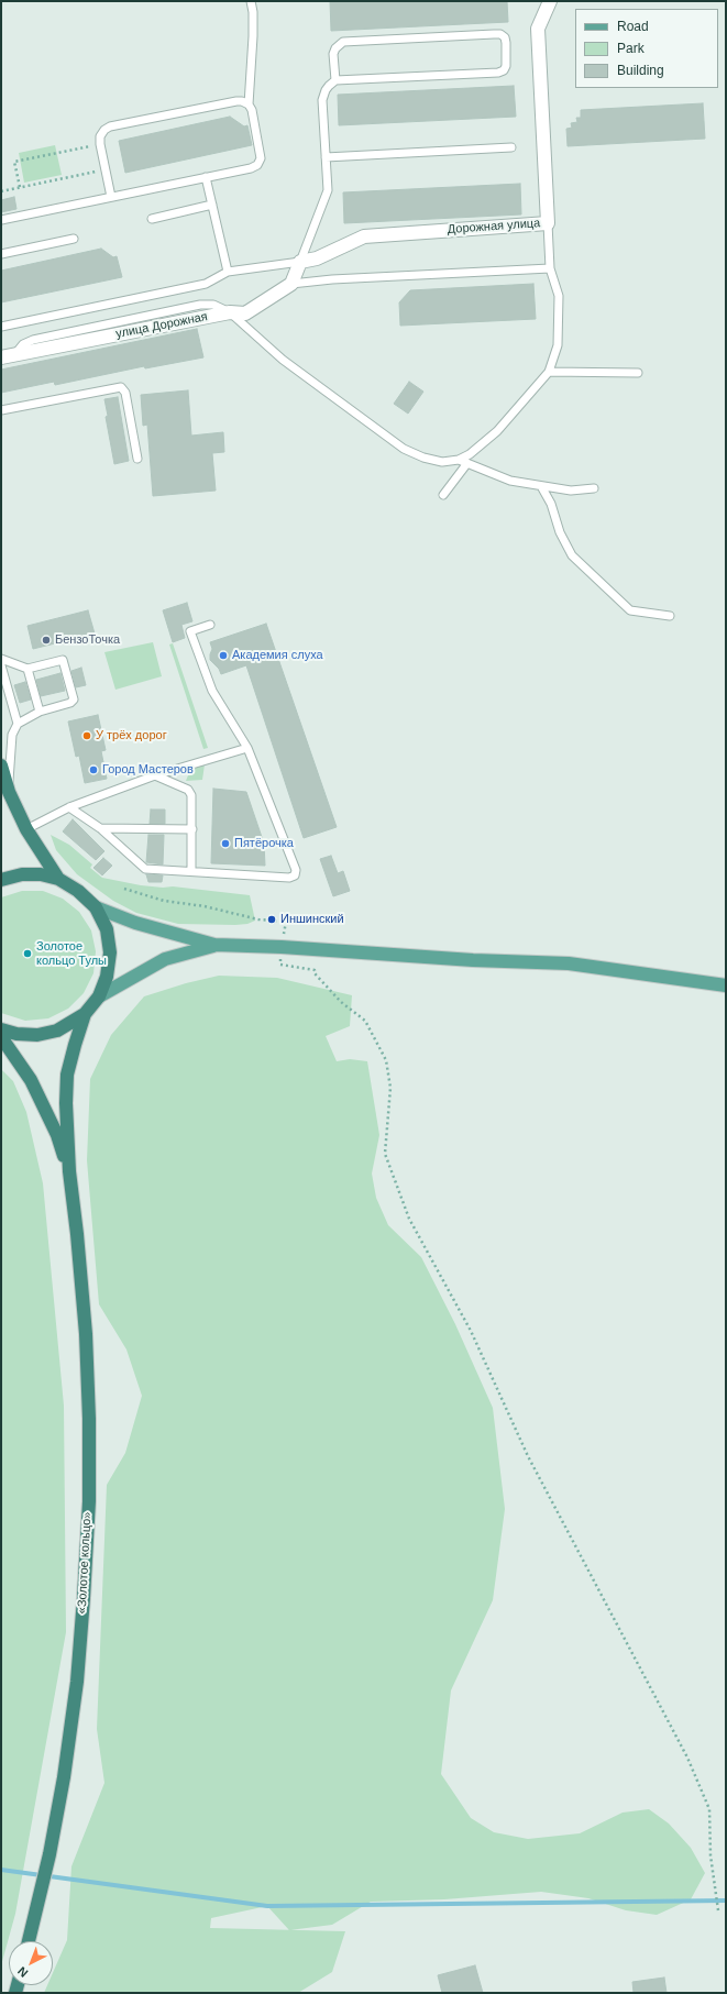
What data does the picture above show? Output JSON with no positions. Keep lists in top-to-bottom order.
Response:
{
  "streets": {
    "highway": ["«Золотое кольцо»"],
    "street": ["Дорожная улица", "улица Дорожная"]
  },
  "places": [
    "БензоТочка",
    "Академия слуха",
    "У трёх дорог",
    "Город Мастеров",
    "Пятёрочка",
    "Иншинский",
    "Золотое кольцо Тулы"
  ],
  "legend": ["Road", "Park", "Building"],
  "north": "bottom left"
}
